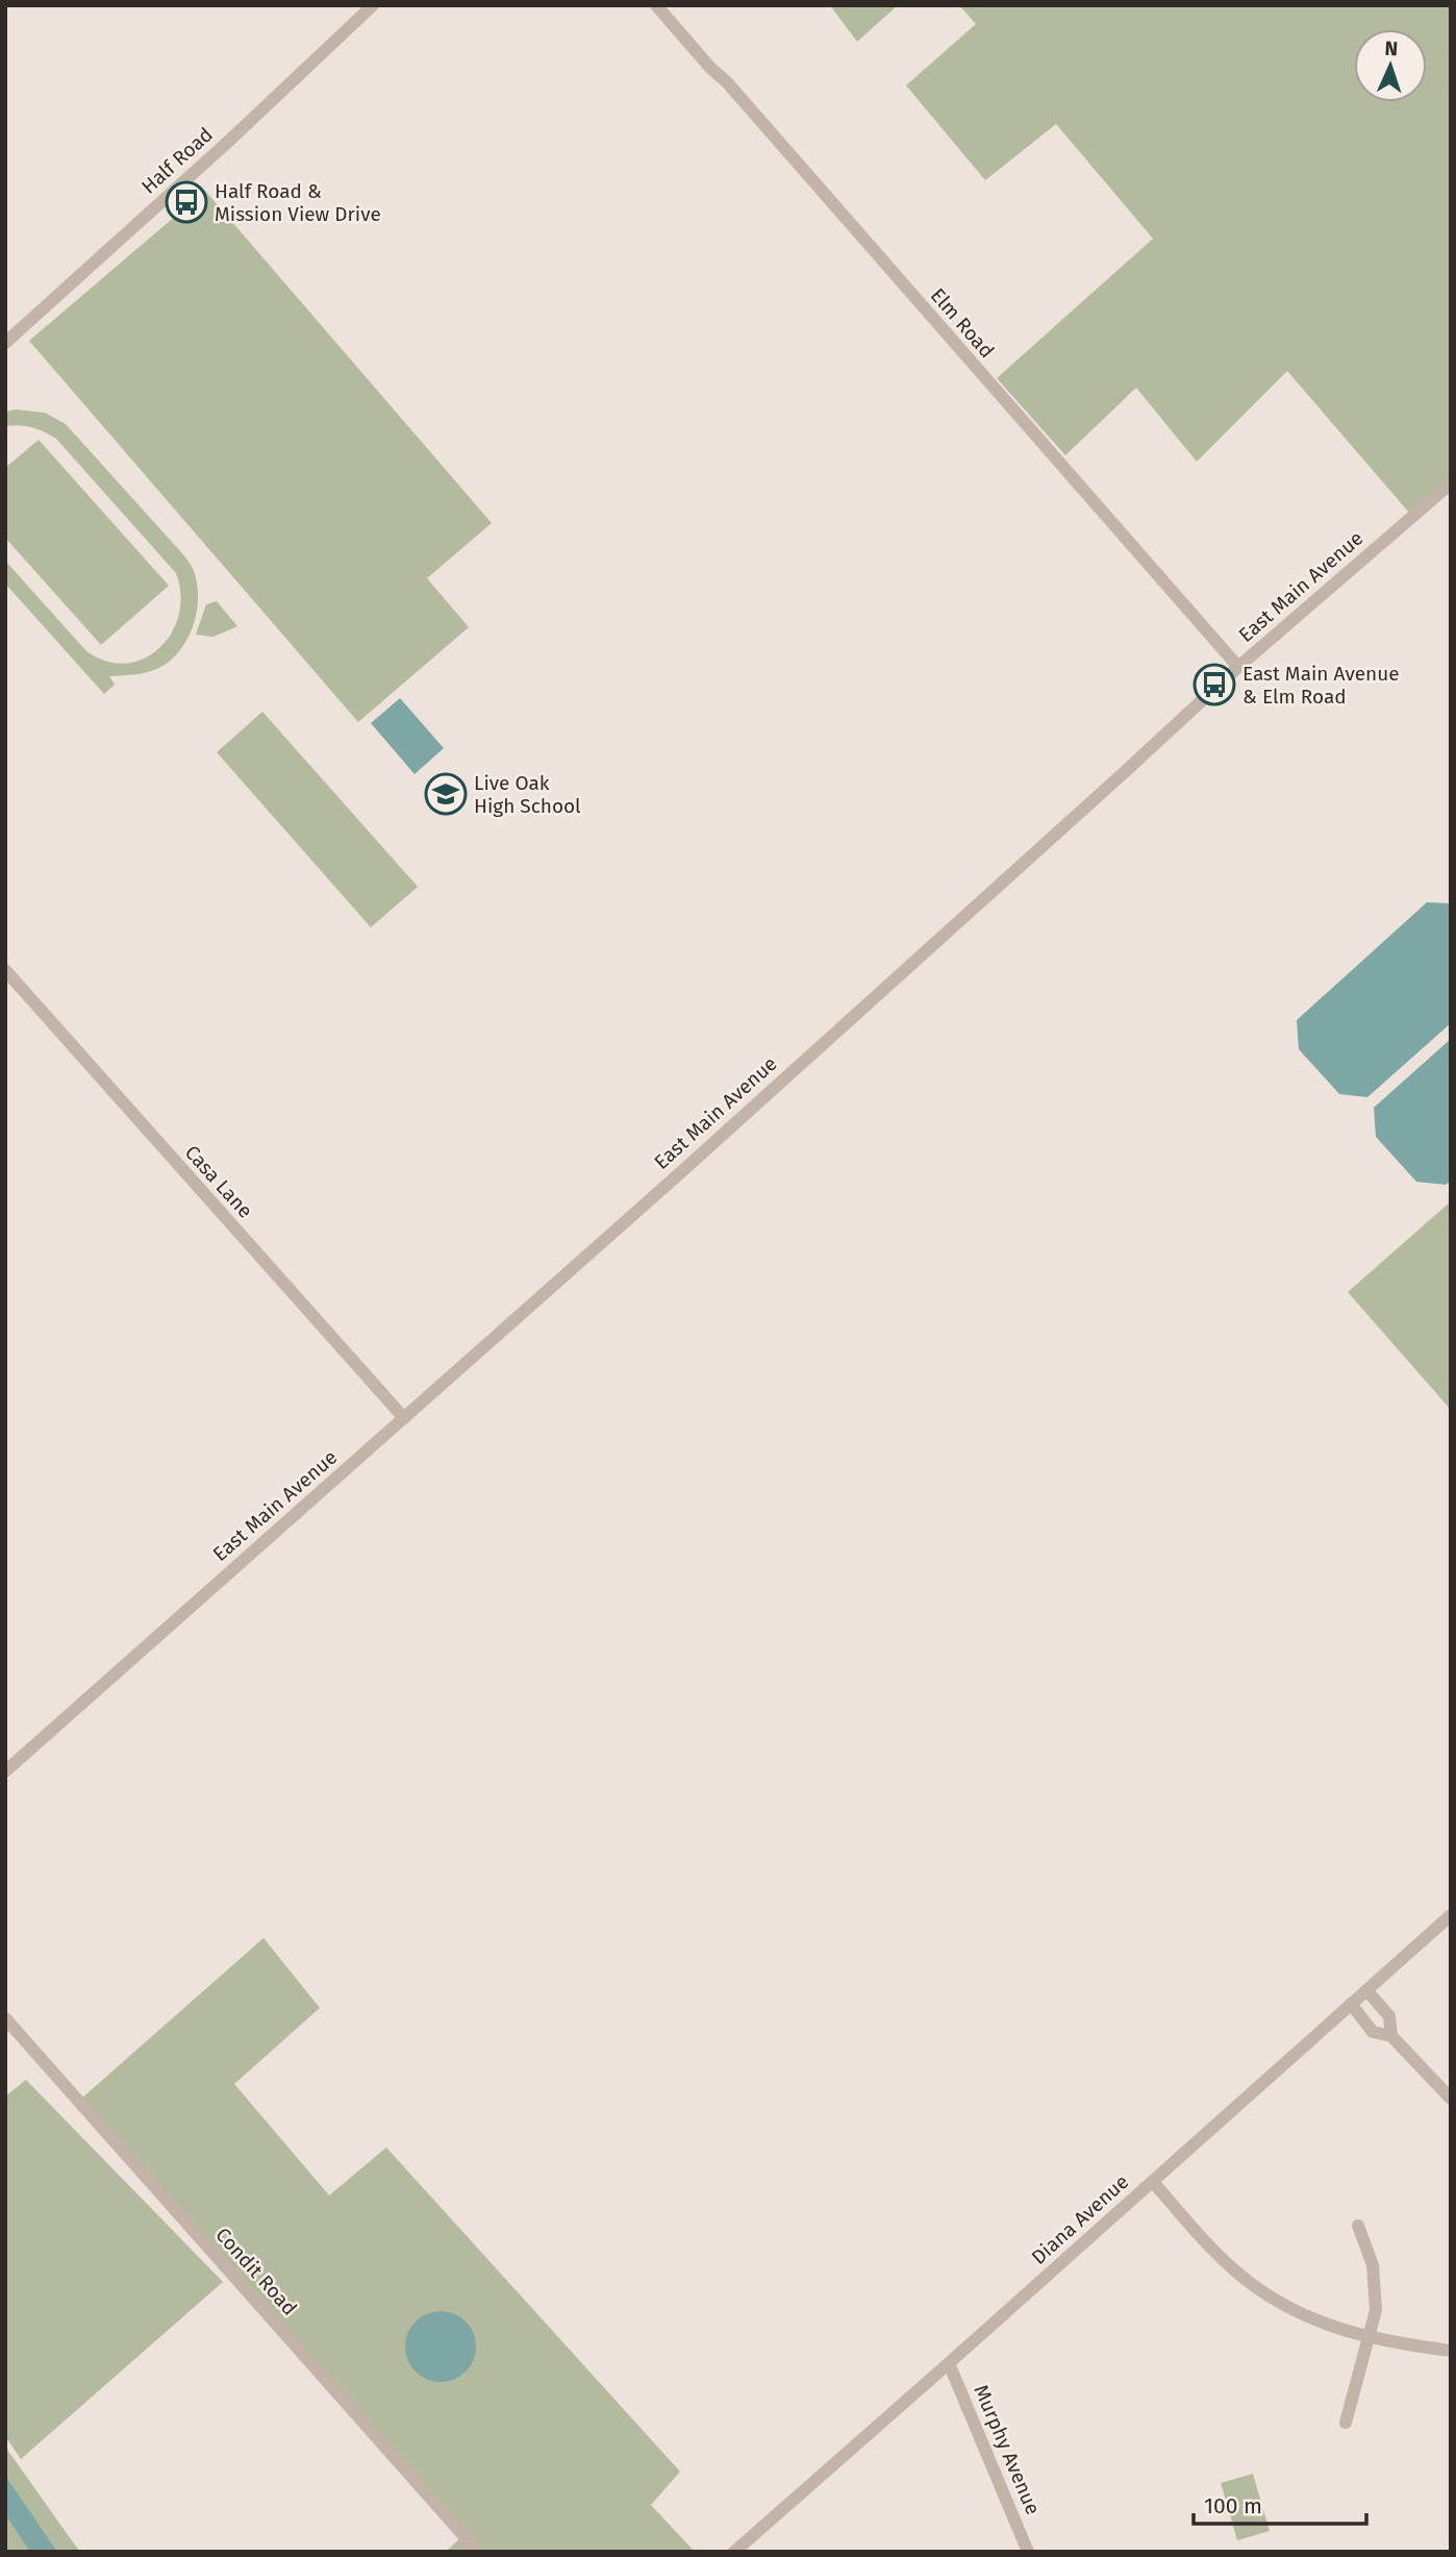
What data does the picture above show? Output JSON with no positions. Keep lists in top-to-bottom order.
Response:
{
  "streets": {
    "street": [
      "Half Road",
      "Elm Road",
      "East Main Avenue",
      "Casa Lane",
      "Diana Avenue",
      "Condit Road",
      "Murphy Avenue"
    ]
  },
  "crossings": [
    ["Elm Road", "East Main Avenue"],
    ["East Main Avenue", "Casa Lane"],
    ["Diana Avenue", "Murphy Avenue"]
  ],
  "places": {
    "bus stop": ["Half Road & Mission View Drive", "East Main Avenue & Elm Road"],
    "school or university": ["Live Oak High School"]
  },
  "scale_bar": "100 m",
  "north": "top"
}
